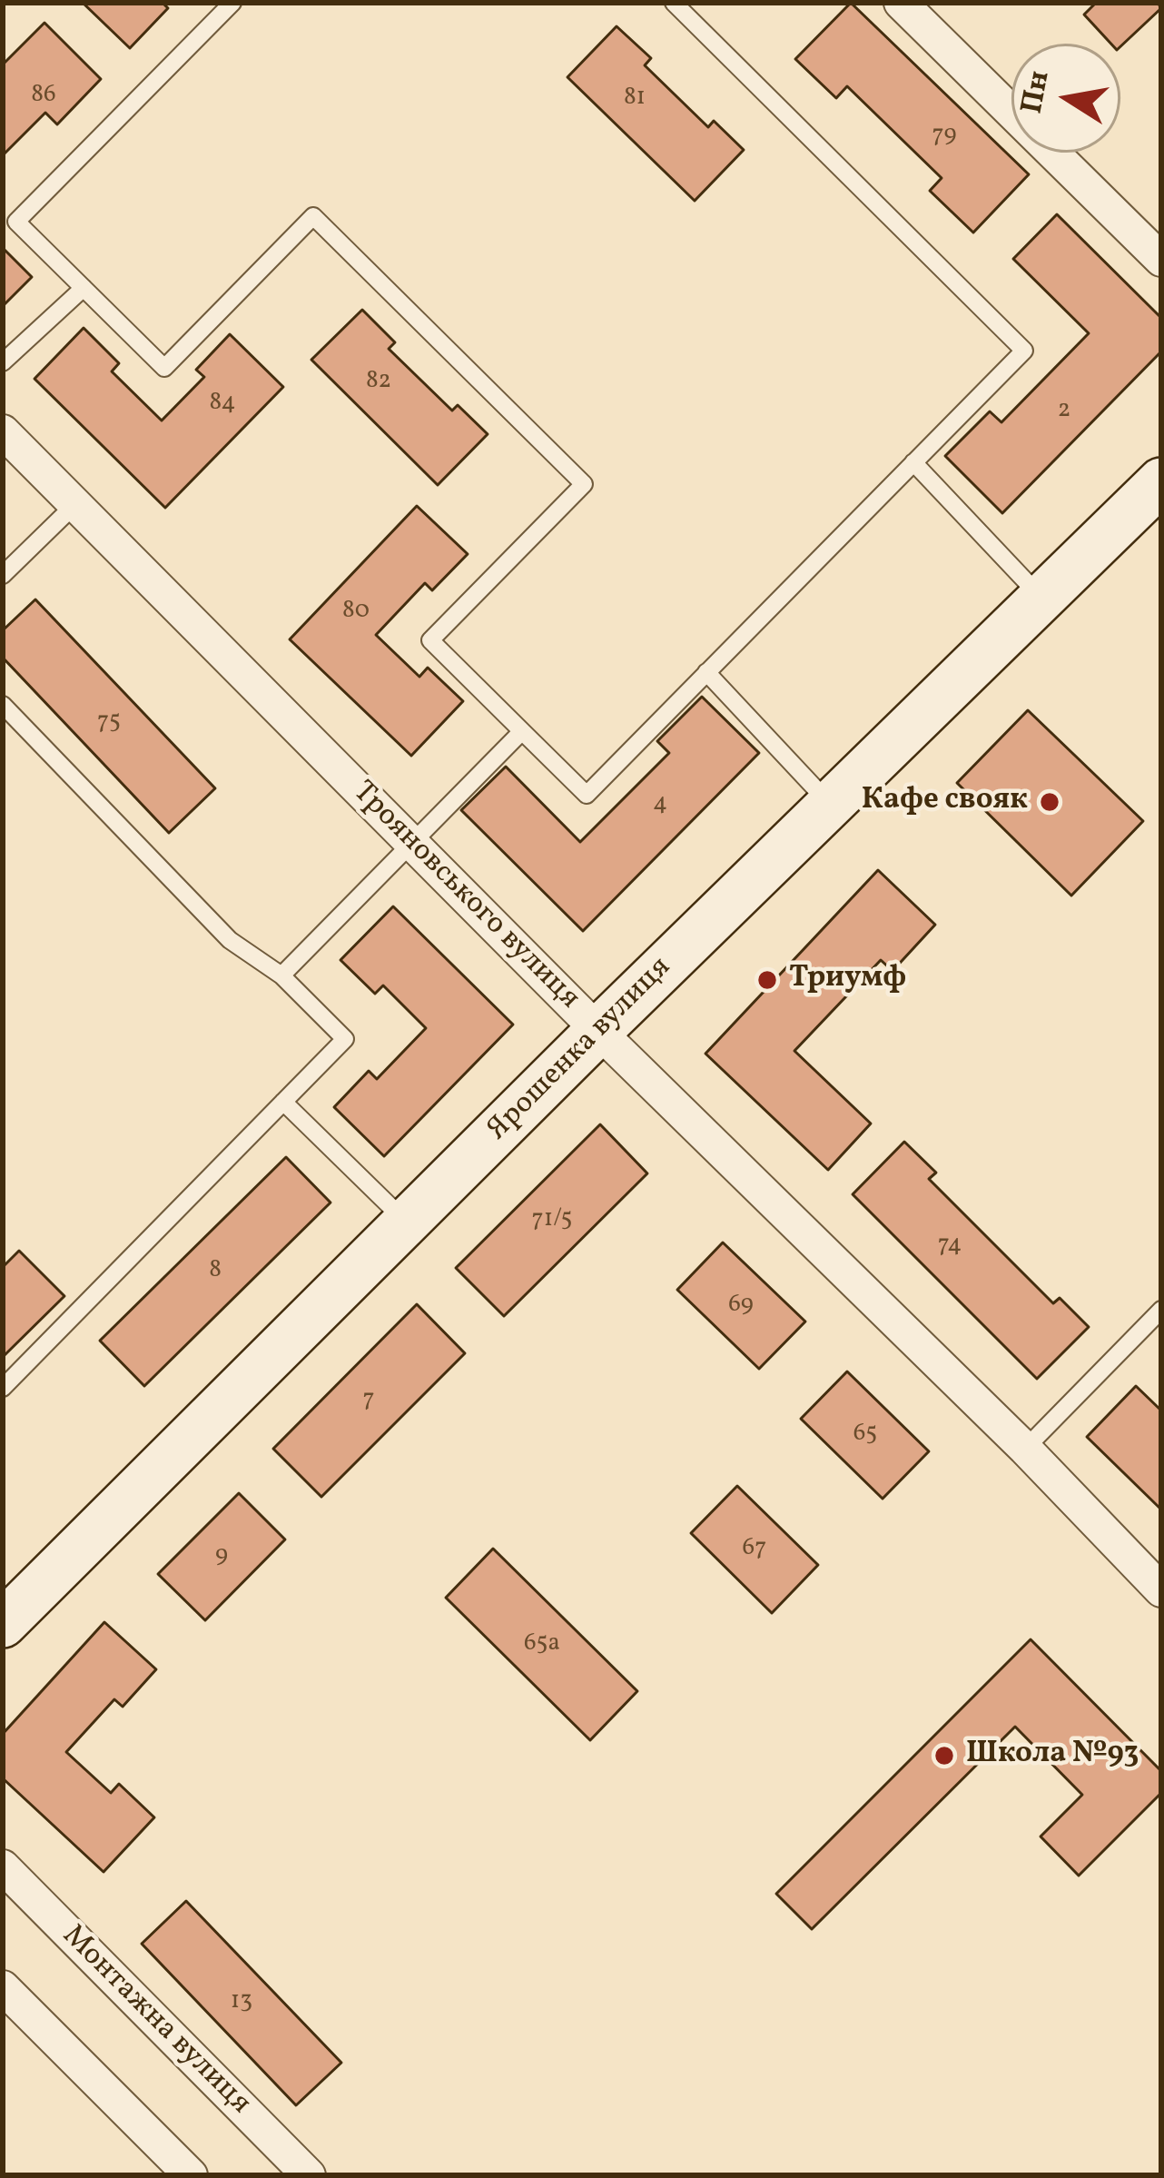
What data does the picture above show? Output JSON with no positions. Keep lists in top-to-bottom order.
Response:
{
  "streets": {
    "street": ["Трояновського вулиця", "Ярошенка вулиця", "Монтажна вулиця"]
  },
  "crossings": [
    ["Трояновського вулиця", "Ярошенка вулиця"]
  ],
  "places": ["Кафе свояк", "Триумф", "Школа №93"],
  "house_numbers": [
    "86",
    "81",
    "79",
    "82",
    "84",
    "2",
    "80",
    "75",
    "4",
    "71/5",
    "74",
    "8",
    "69",
    "7",
    "65",
    "67",
    "9",
    "65а",
    "13"
  ],
  "north": "left"
}
